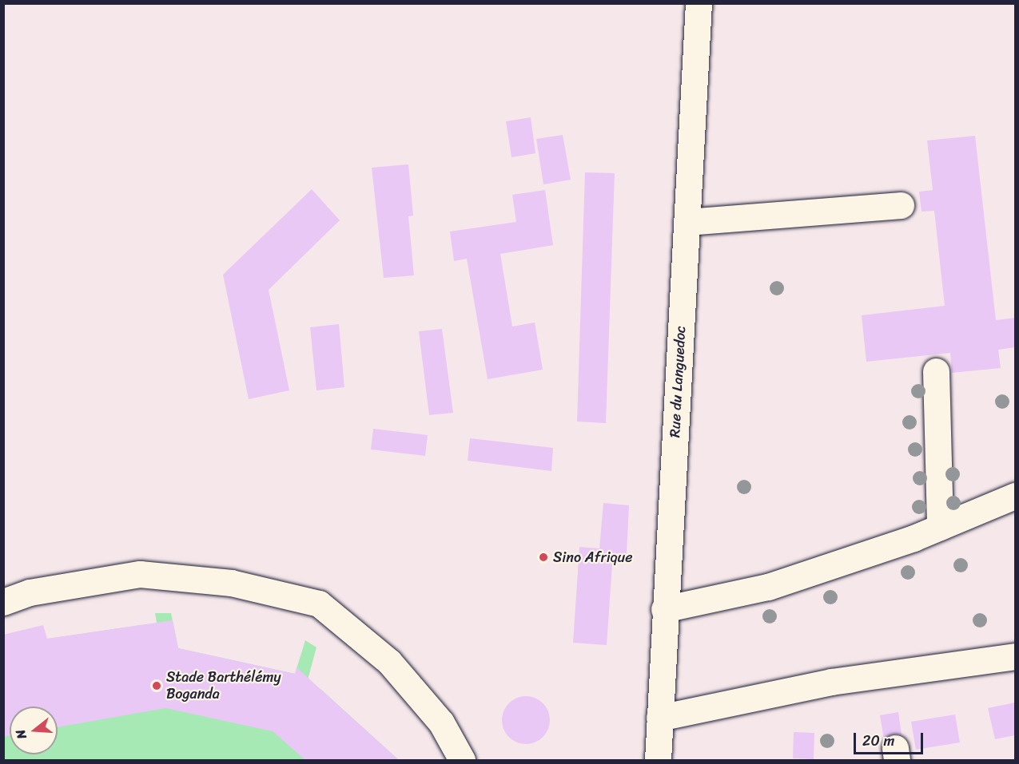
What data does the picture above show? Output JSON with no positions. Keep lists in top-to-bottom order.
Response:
{
  "streets": {
    "main road": ["Rue du Languedoc"]
  },
  "places": ["Sino Afrique", "Stade Barthélémy Boganda"],
  "scale_bar": "20 m",
  "north": "left"
}
